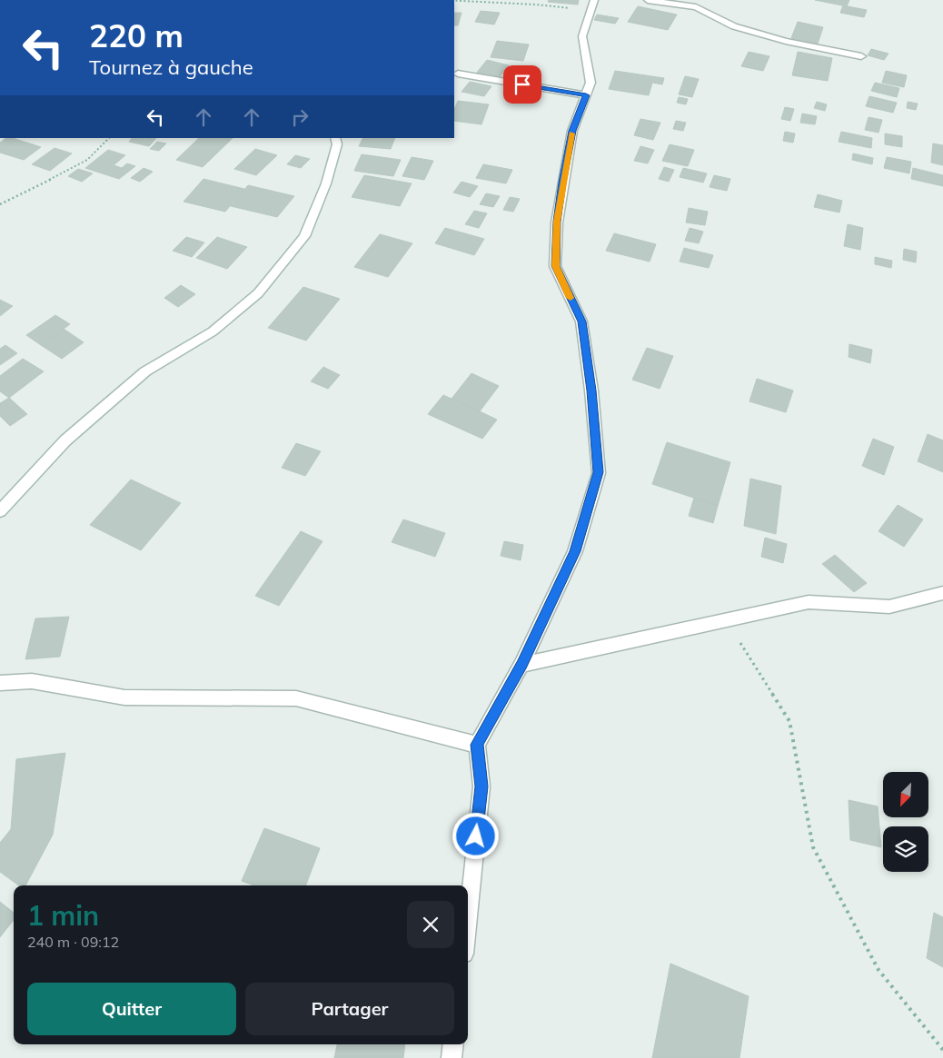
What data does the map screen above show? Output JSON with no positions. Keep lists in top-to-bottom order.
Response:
{
  "north": "bottom left",
  "page": {
    "turn": ["220 m", "Tournez à gauche"],
    "heading": ["1 min", "240 m · 09:12"],
    "buttons": ["Quitter", "Partager"]
  }
}
